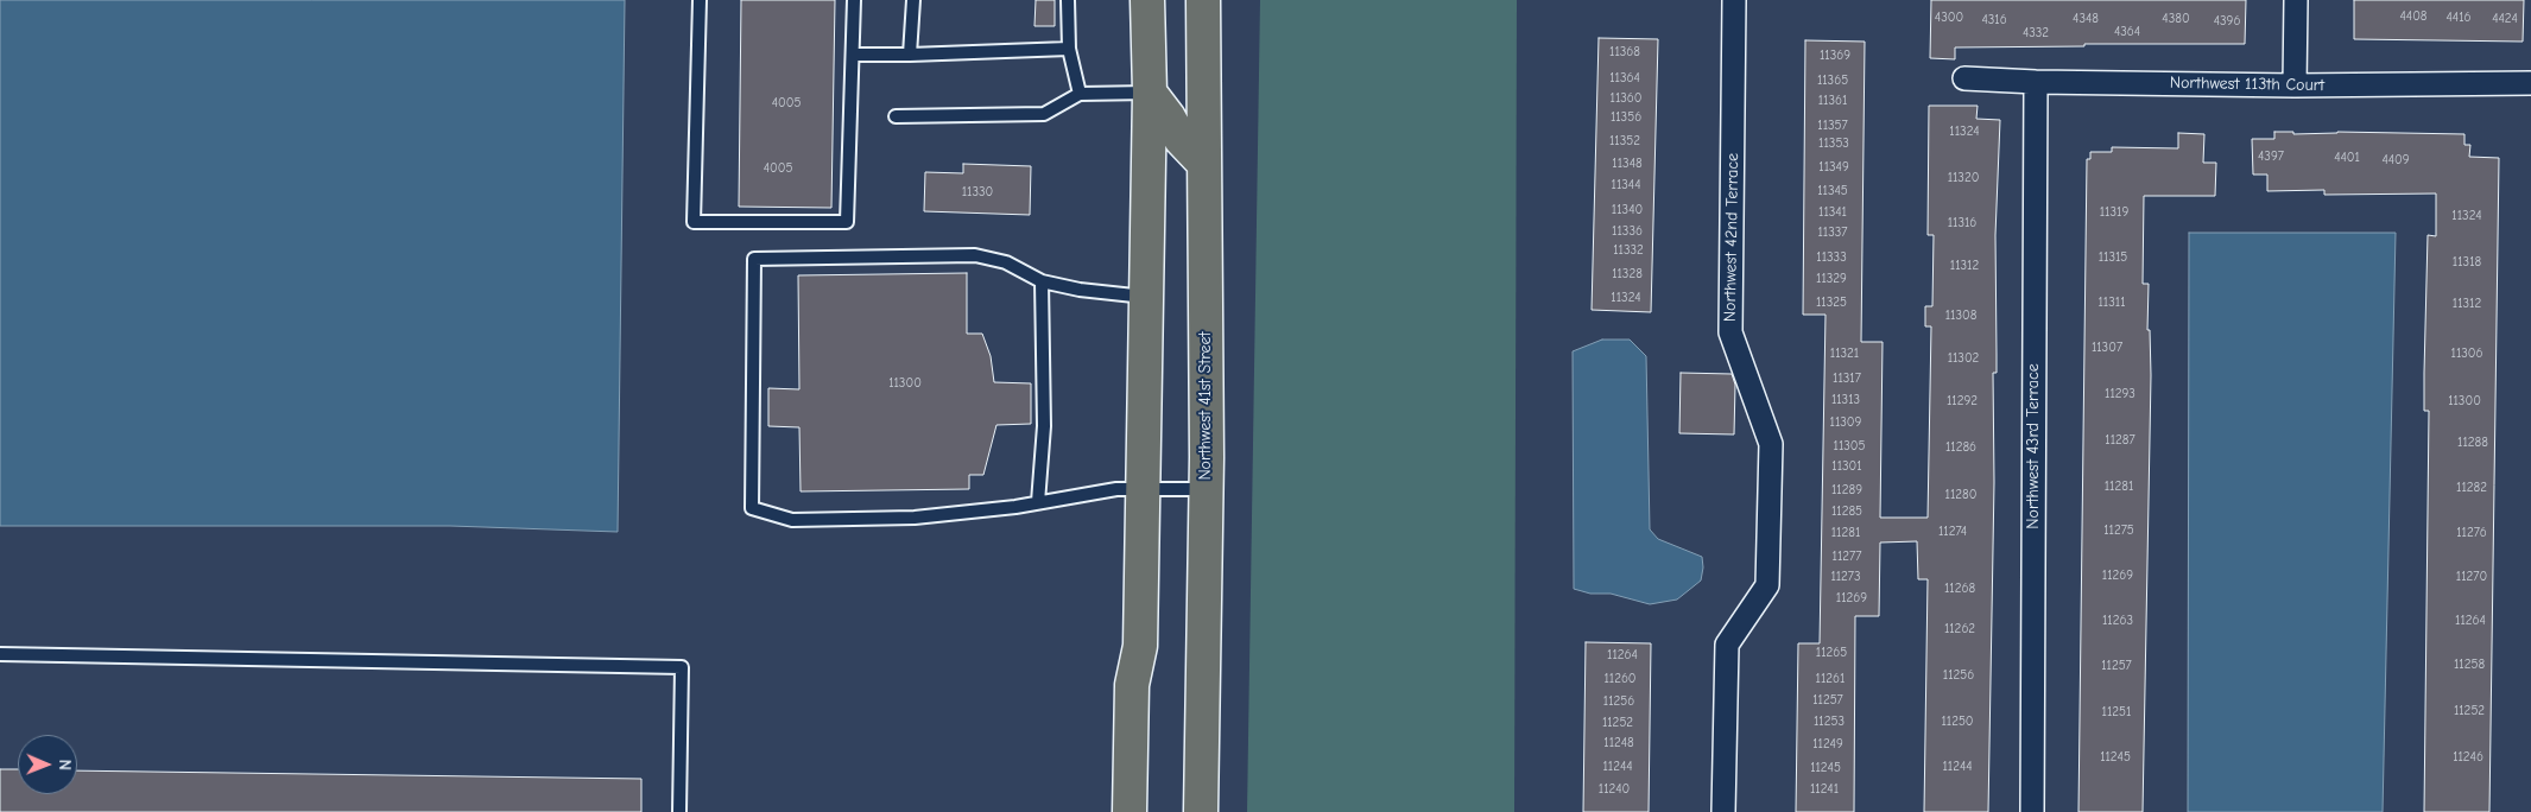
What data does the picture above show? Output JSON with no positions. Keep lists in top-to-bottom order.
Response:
{
  "streets": {
    "main road": ["Northwest 41st Street"],
    "street": ["Northwest 113th Court", "Northwest 42nd Terrace", "Northwest 43rd Terrace"]
  },
  "crossings": [
    ["Northwest 113th Court", "Northwest 43rd Terrace"]
  ],
  "house_numbers": [
    "4408",
    "4300",
    "4416",
    "4348",
    "4380",
    "4424",
    "4316",
    "4396",
    "4364",
    "4332",
    "11368",
    "11369",
    "11364",
    "11365",
    "11360",
    "11361",
    "4005",
    "11356",
    "11357",
    "11324",
    "11352",
    "11353",
    "4397",
    "4401",
    "4409",
    "11348",
    "11349",
    "4005",
    "11320",
    "11344",
    "11345",
    "11330",
    "11340",
    "11341",
    "11319",
    "11324",
    "11316",
    "11336",
    "11337",
    "11332",
    "11333",
    "11315",
    "11318",
    "11312",
    "11328",
    "11329",
    "11324",
    "11325",
    "11311",
    "11312",
    "11308",
    "11307",
    "11321",
    "11306",
    "11302",
    "11317",
    "11300",
    "11293",
    "11313",
    "11292",
    "11300",
    "11309",
    "11287",
    "11288",
    "11305",
    "11286",
    "11301",
    "11281",
    "11282",
    "11289",
    "11280",
    "11285",
    "11275",
    "11274",
    "11281",
    "11276",
    "11277",
    "11269",
    "11273",
    "11270",
    "11268",
    "11269",
    "11263",
    "11264",
    "11262",
    "11265",
    "11264",
    "11258",
    "11257",
    "11256",
    "11260",
    "11261",
    "11257",
    "11256",
    "11252",
    "11251",
    "11253",
    "11250",
    "11252",
    "11248",
    "11249",
    "11245",
    "11246",
    "11244",
    "11244",
    "11245",
    "11240",
    "11241"
  ],
  "north": "right"
}
